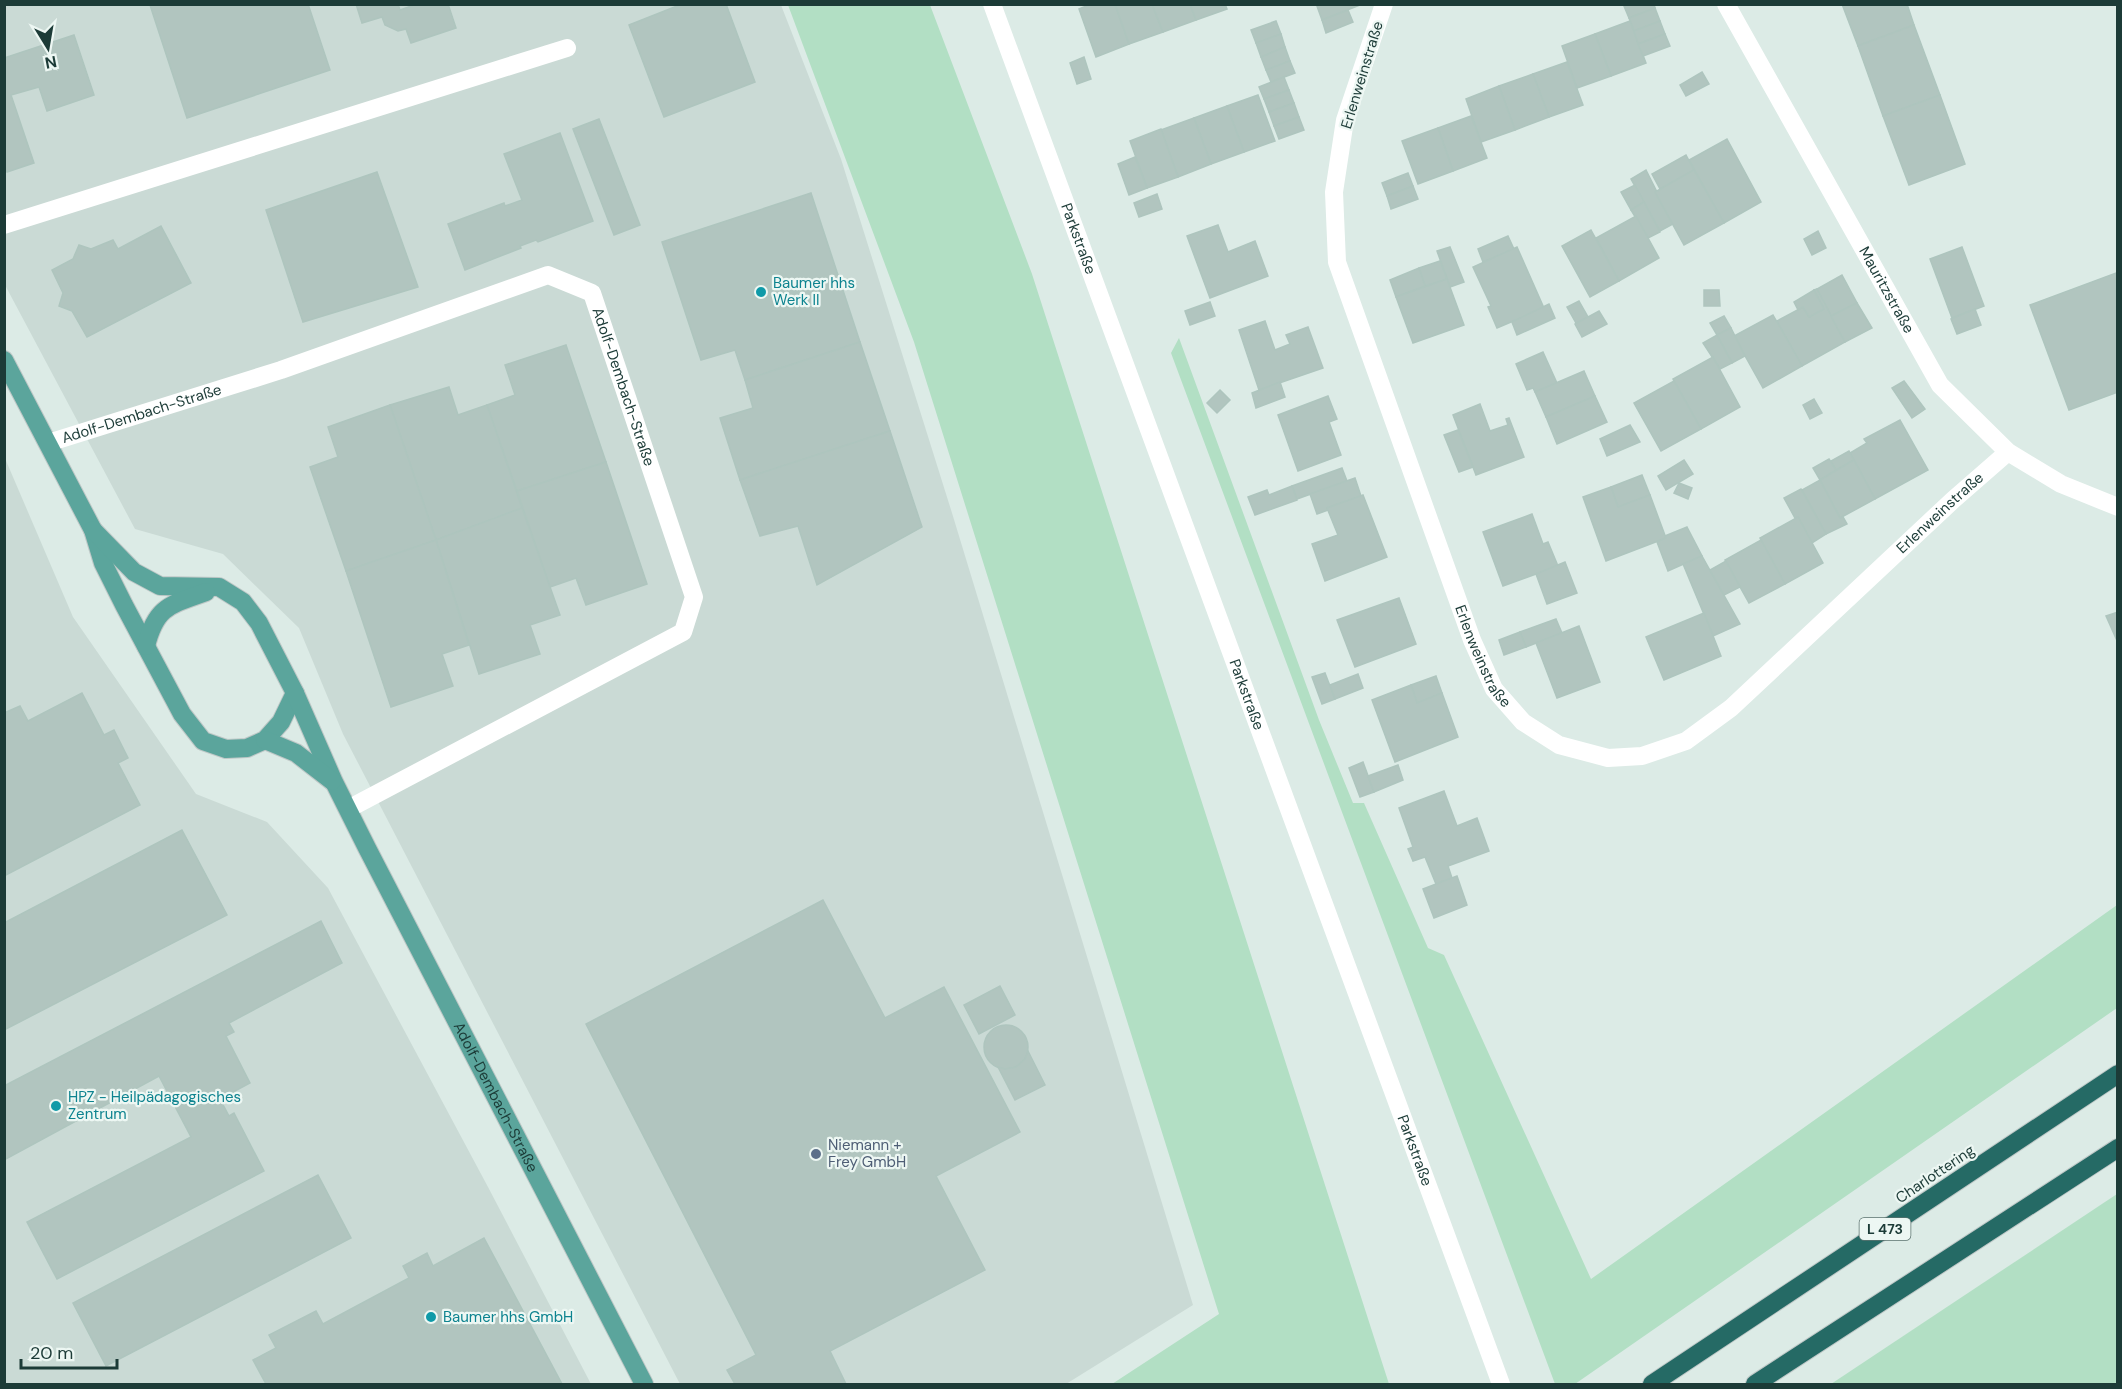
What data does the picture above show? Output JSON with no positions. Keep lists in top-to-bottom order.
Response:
{
  "streets": {
    "highway": ["Charlottering", "L 473"],
    "main road": ["Adolf-Dembach-Straße"],
    "street": ["Erlenweinstraße", "Parkstraße", "Mauritzstraße"]
  },
  "crossings": [
    ["Erlenweinstraße", "Mauritzstraße"]
  ],
  "places": [
    "Baumer hhs Werk II",
    "HPZ - Heilpädagogisches Zentrum",
    "Niemann + Frey GmbH",
    "Baumer hhs GmbH"
  ],
  "scale_bar": "20 m",
  "north": "bottom"
}
